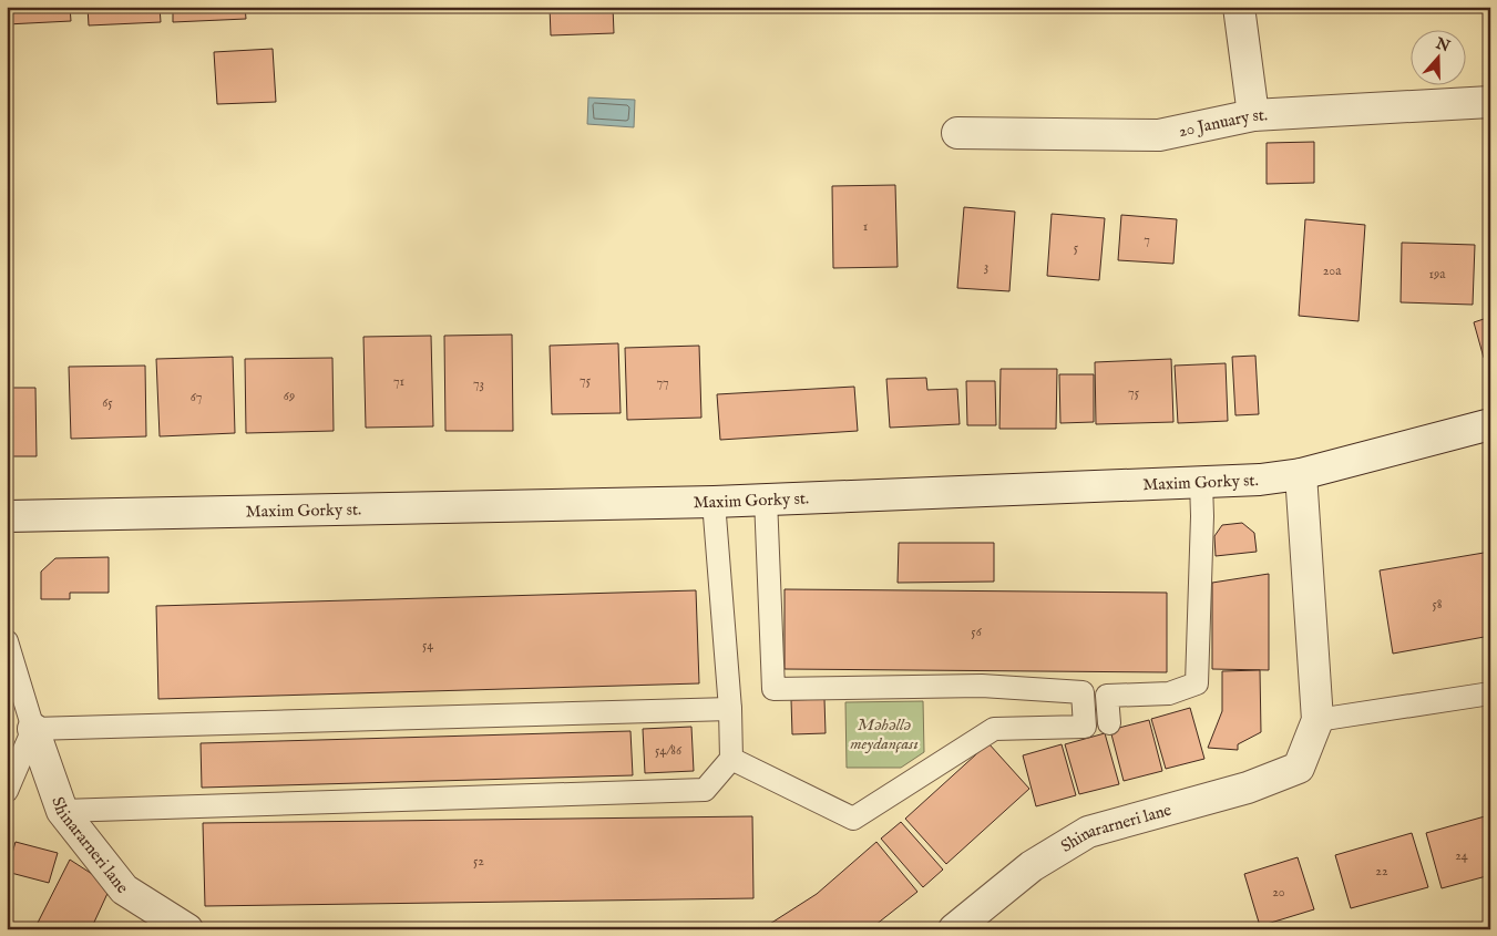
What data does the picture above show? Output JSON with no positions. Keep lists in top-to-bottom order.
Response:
{
  "streets": {
    "street": ["20 January st.", "Maxim Gorky st.", "Shinararneri lane"]
  },
  "parks": ["Məhəllə meydançası"],
  "house_numbers": [
    "1",
    "7",
    "5",
    "3",
    "20a",
    "19a",
    "75",
    "71",
    "77",
    "73",
    "75",
    "69",
    "67",
    "65",
    "58",
    "56",
    "54",
    "54/86",
    "24",
    "52",
    "22",
    "20"
  ],
  "north": "top"
}
